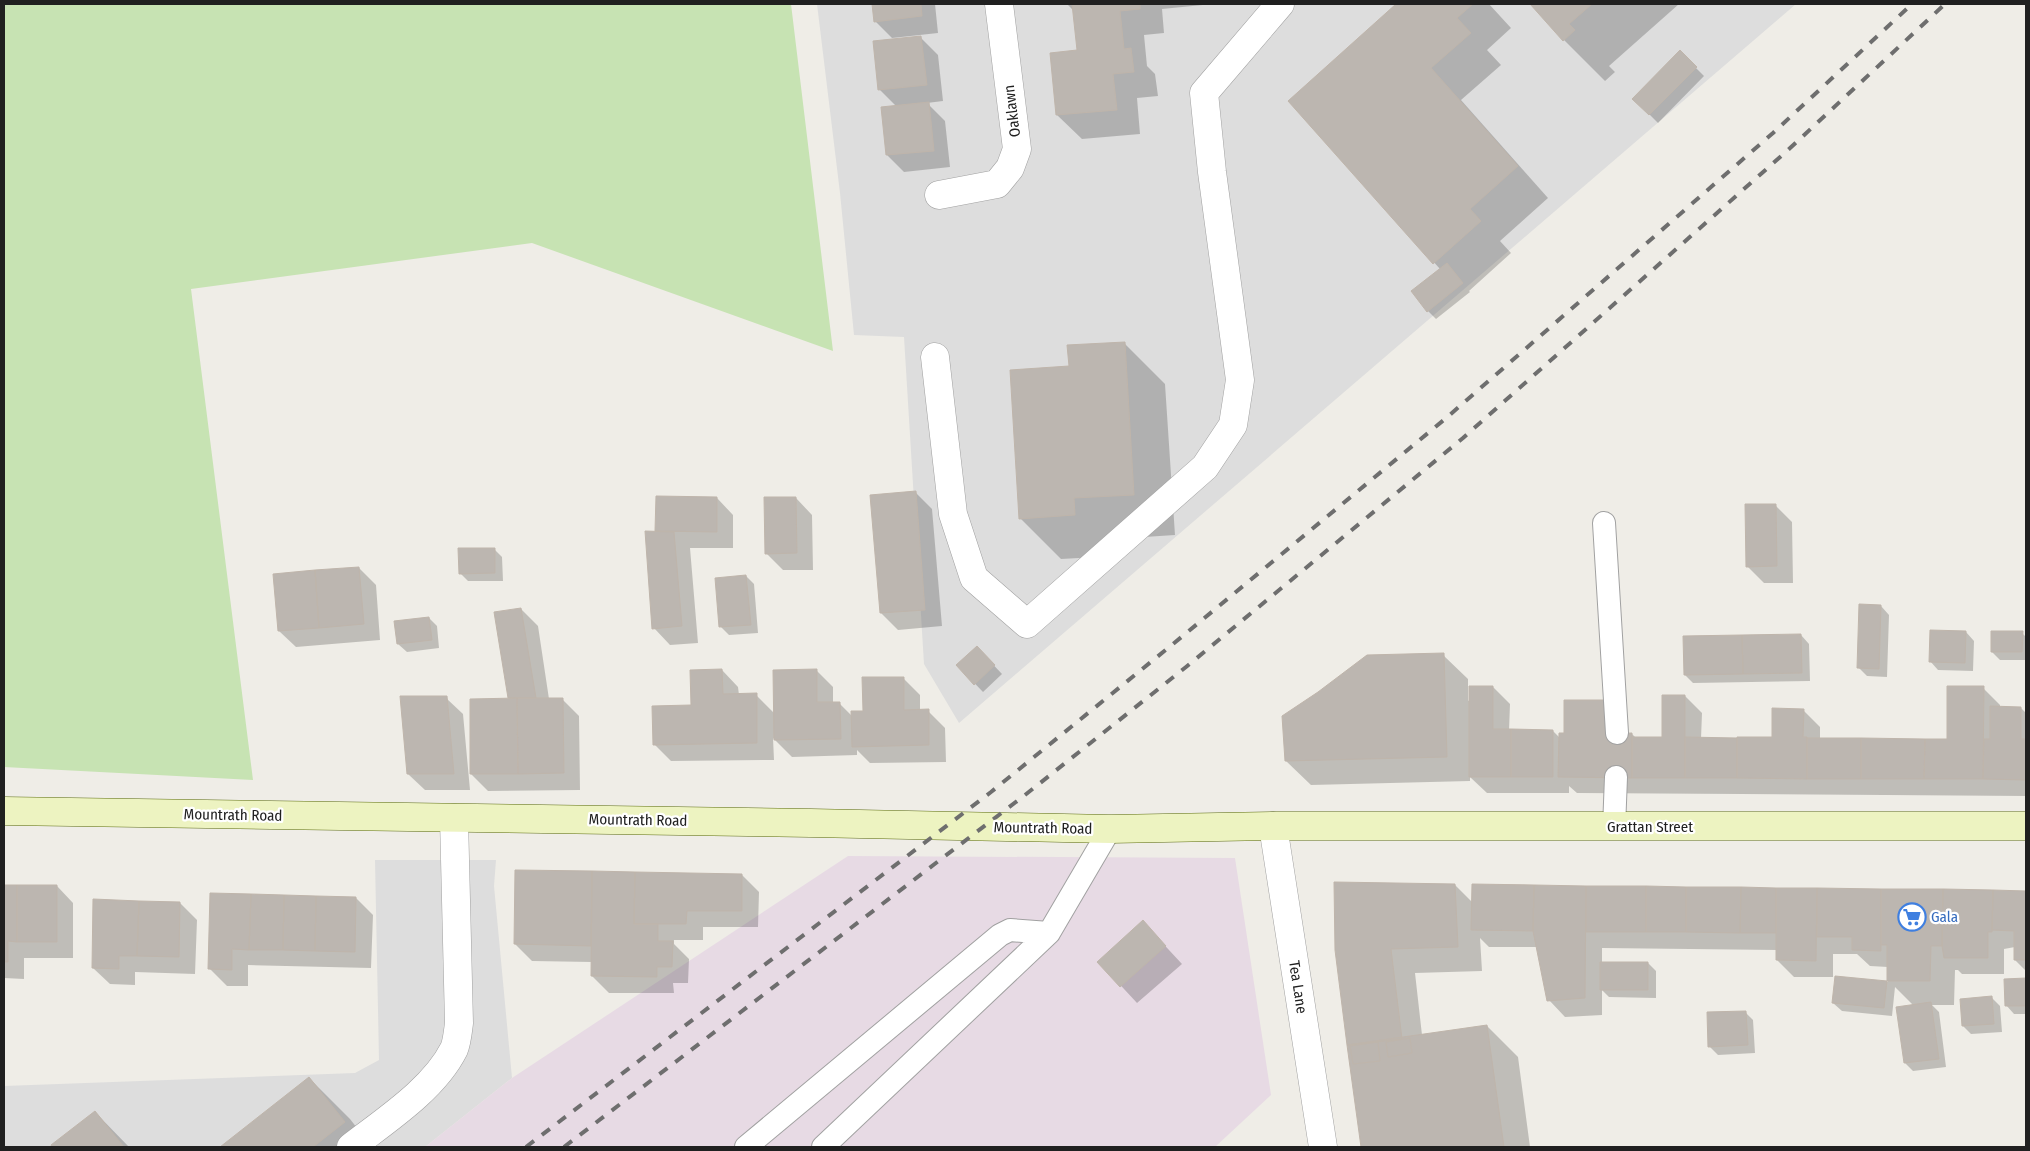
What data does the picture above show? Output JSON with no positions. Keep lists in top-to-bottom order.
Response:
{
  "streets": {
    "main road": ["Mountrath Road", "Grattan Street"],
    "street": ["Oaklawn", "Tea Lane"]
  },
  "crossings": [
    ["Mountrath Road", "Grattan Street"],
    ["Mountrath Road", "Tea Lane"],
    ["Grattan Street", "Tea Lane"]
  ],
  "places": {
    "supermarket": ["Gala"]
  }
}
